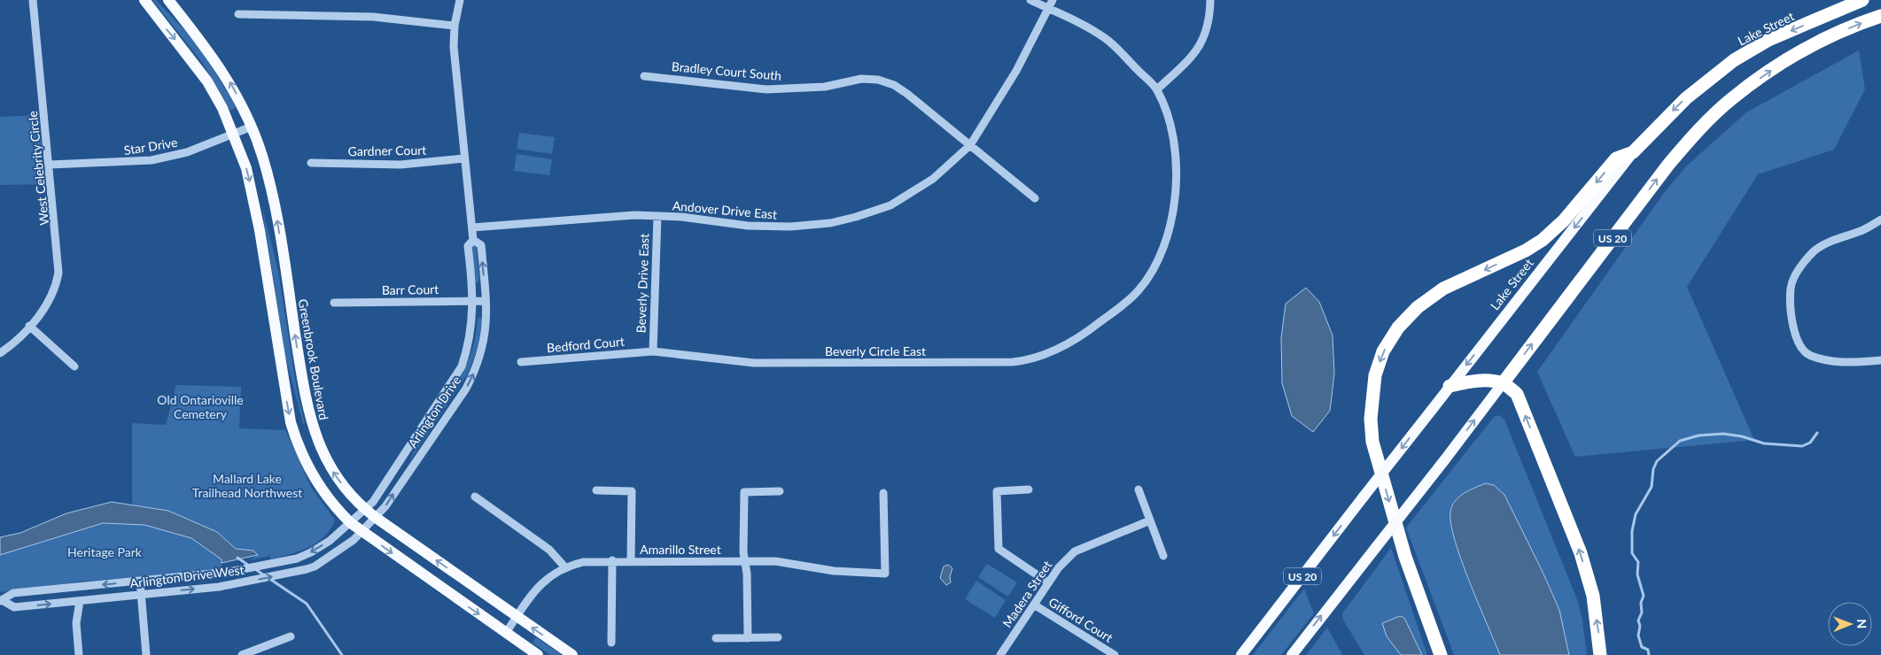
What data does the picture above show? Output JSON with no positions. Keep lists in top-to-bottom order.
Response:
{
  "streets": {
    "highway": ["Lake Street", "US 20"],
    "main road": ["Greenbrook Boulevard"],
    "street": [
      "Bradley Court South",
      "Star Drive",
      "Gardner Court",
      "West Celebrity Circle",
      "Andover Drive East",
      "Beverly Drive East",
      "Barr Court",
      "Bedford Court",
      "Beverly Circle East",
      "Arlington Drive",
      "Amarillo Street",
      "Arlington Drive West",
      "Madera Street",
      "Gifford Court"
    ]
  },
  "crossings": [
    ["Bradley Court South", "Andover Drive East"],
    ["Star Drive", "West Celebrity Circle"],
    ["Star Drive", "Greenbrook Boulevard"],
    ["Gardner Court", "Arlington Drive"],
    ["Andover Drive East", "Beverly Drive East"],
    ["Andover Drive East", "Arlington Drive"],
    ["Beverly Drive East", "Bedford Court"],
    ["Beverly Drive East", "Beverly Circle East"],
    ["Barr Court", "Arlington Drive"],
    ["Bedford Court", "Beverly Circle East"],
    ["Greenbrook Boulevard", "Arlington Drive"],
    ["Greenbrook Boulevard", "Amarillo Street"],
    ["Arlington Drive", "Arlington Drive West"],
    ["Madera Street", "Gifford Court"]
  ],
  "parks": ["Old Ontarioville Cemetery", "Mallard Lake Trailhead Northwest", "Heritage Park"],
  "north": "right"
}
